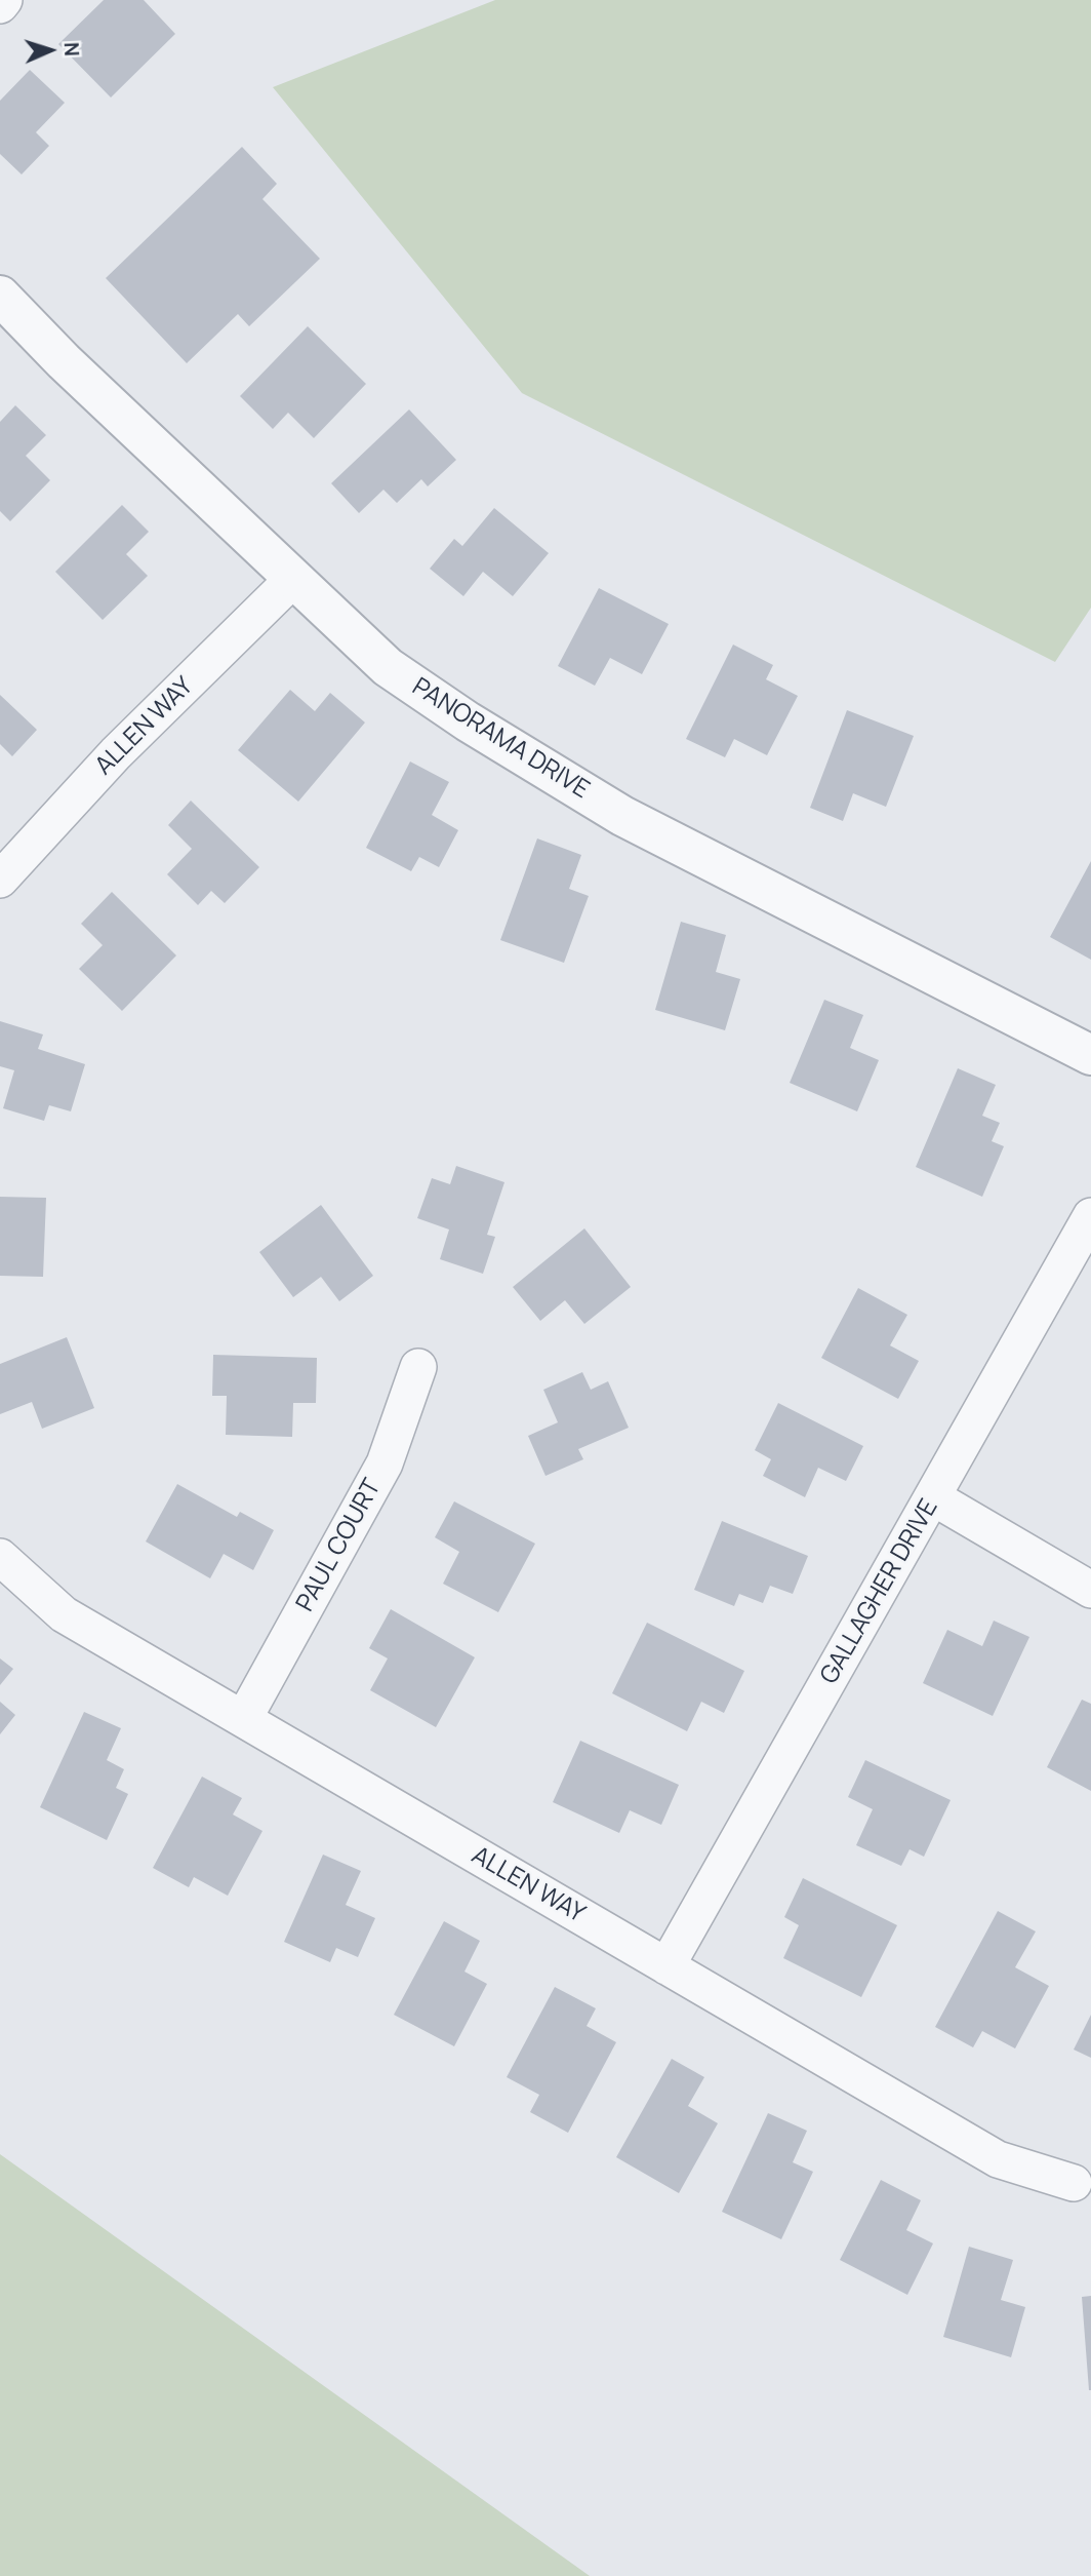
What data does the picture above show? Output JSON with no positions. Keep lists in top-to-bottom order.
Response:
{
  "streets": {
    "street": [
      "ALLEN WAY",
      "PANORAMA DRIVE",
      "PAUL COURT",
      "GALLAGHER DRIVE"
    ]
  },
  "crossings": [
    ["ALLEN WAY", "PANORAMA DRIVE"],
    ["ALLEN WAY", "PAUL COURT"],
    ["ALLEN WAY", "GALLAGHER DRIVE"]
  ],
  "north": "right"
}
